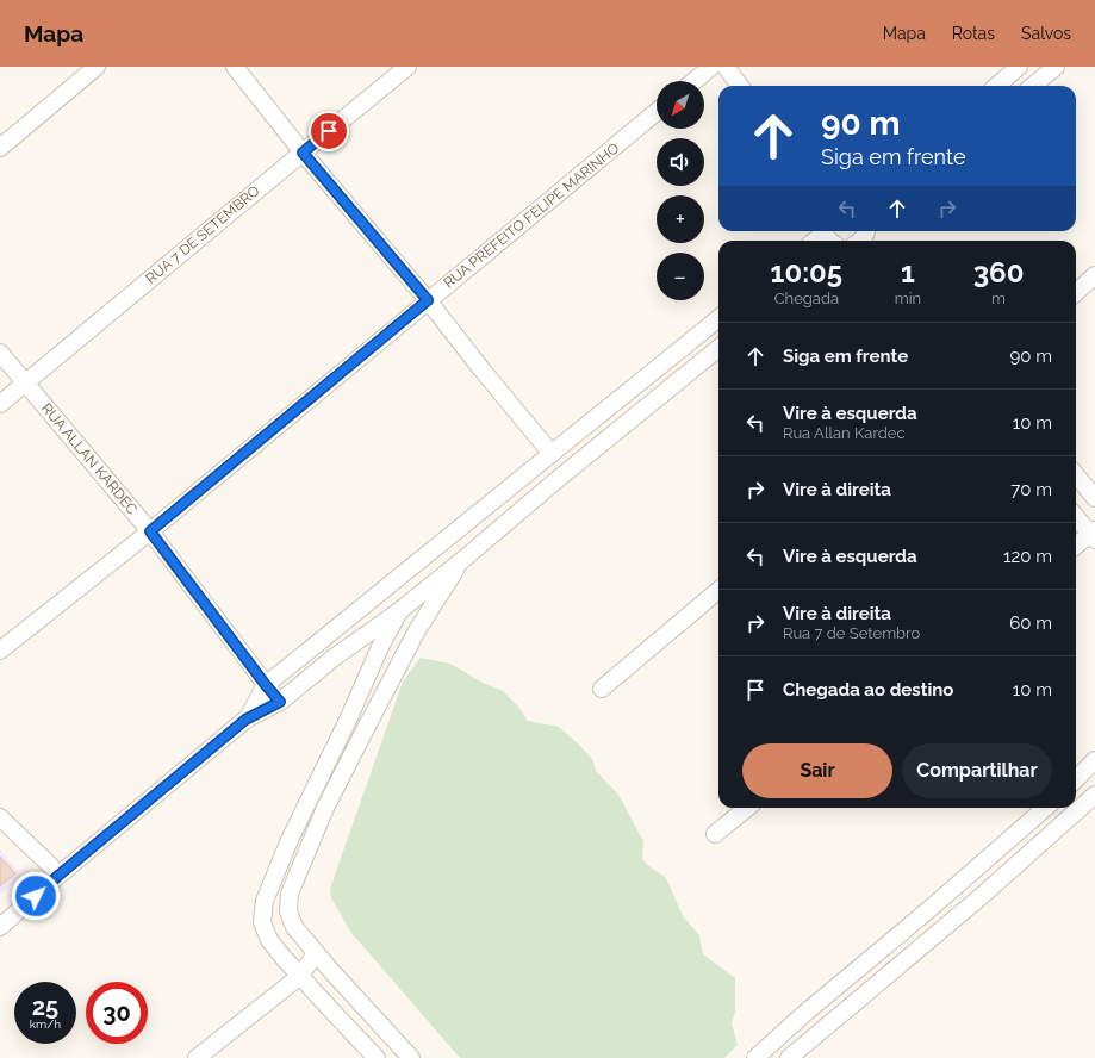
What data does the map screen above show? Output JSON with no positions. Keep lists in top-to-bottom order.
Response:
{
  "streets": {
    "street": ["RUA PREFEITO FELIPE MARINHO", "RUA 7 DE SETEMBRO", "RUA ALLAN KARDEC"]
  },
  "crossings": [
    ["RUA PREFEITO FELIPE MARINHO", "RUA ALLAN KARDEC"],
    ["RUA 7 DE SETEMBRO", "RUA ALLAN KARDEC"]
  ],
  "north": "bottom left",
  "page": {
    "header": "Mapa",
    "nav": ["Mapa", "Rotas", "Salvos"],
    "map_buttons": ["+", "−"],
    "turn": ["90 m", "Siga em frente"],
    "eta": [
      "10:05",
      "Chegada",
      "1",
      "min",
      "360",
      "m"
    ],
    "list": [
      {
        "name": "Siga em frente",
        "value": "90 m"
      },
      {
        "name": "Vire à esquerda",
        "note": "Rua Allan Kardec",
        "value": "10 m"
      },
      {
        "name": "Vire à direita",
        "value": "70 m"
      },
      {
        "name": "Vire à esquerda",
        "value": "120 m"
      },
      {
        "name": "Vire à direita",
        "note": "Rua 7 de Setembro",
        "value": "60 m"
      },
      {
        "name": "Chegada ao destino",
        "value": "10 m"
      }
    ],
    "buttons": ["Sair", "Compartilhar"],
    "speed": "25 km/h",
    "limit": "30"
  }
}
